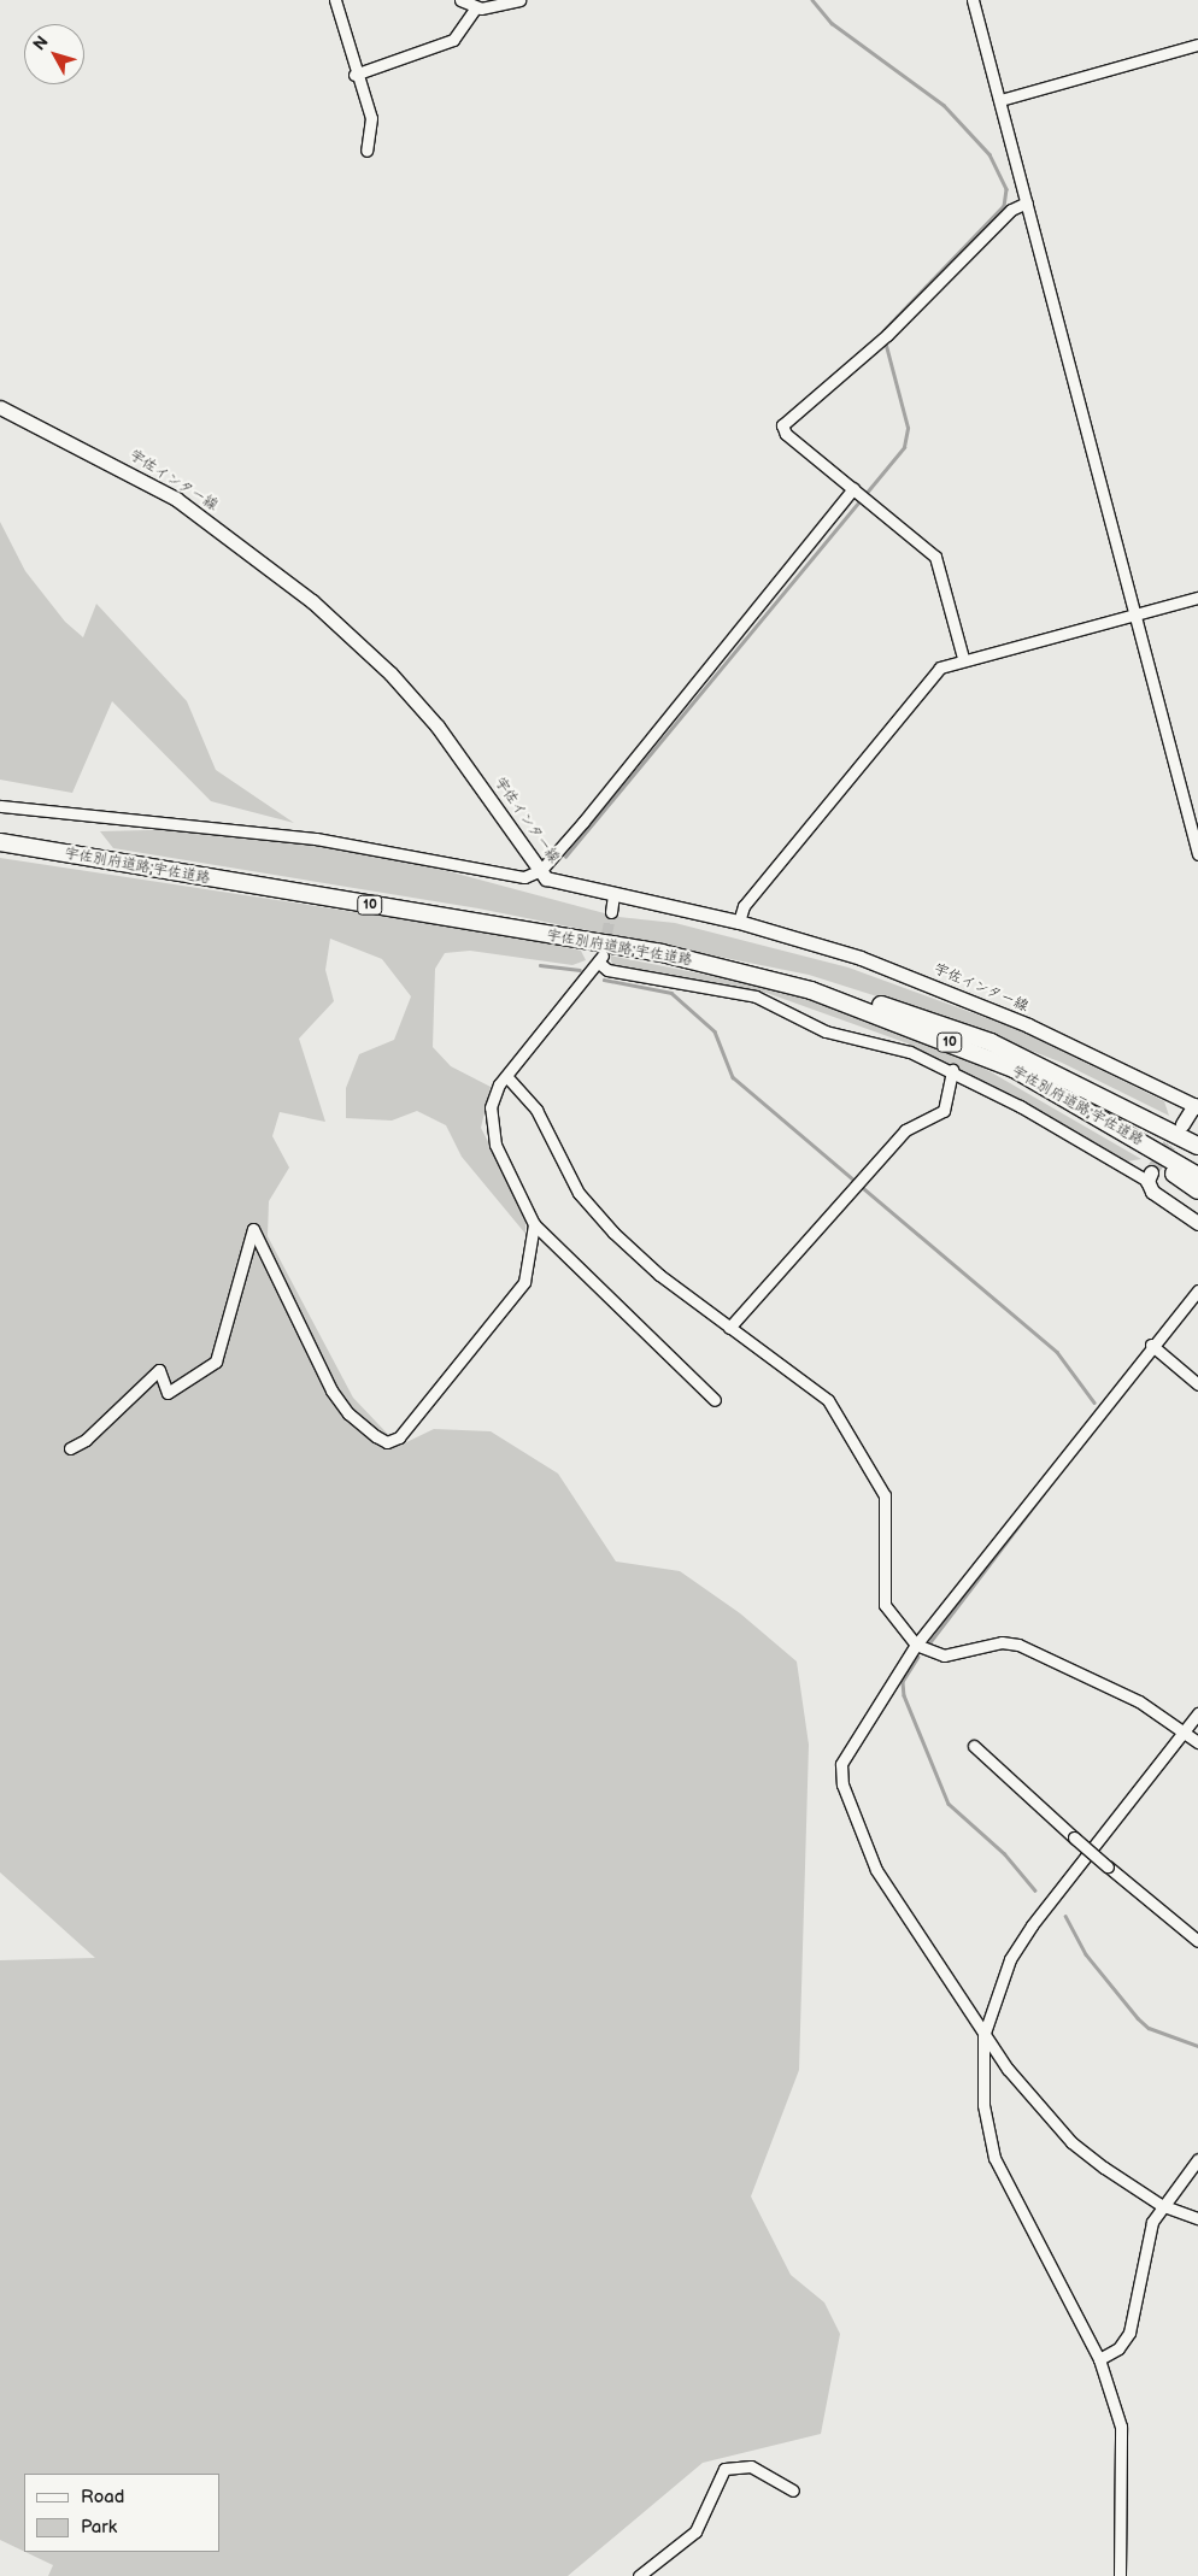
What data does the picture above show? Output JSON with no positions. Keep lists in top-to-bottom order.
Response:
{
  "streets": {
    "highway": ["宇佐別府道路;宇佐道路", "10"],
    "main road": ["宇佐インター線"]
  },
  "legend": ["Road", "Park"],
  "north": "top left"
}
